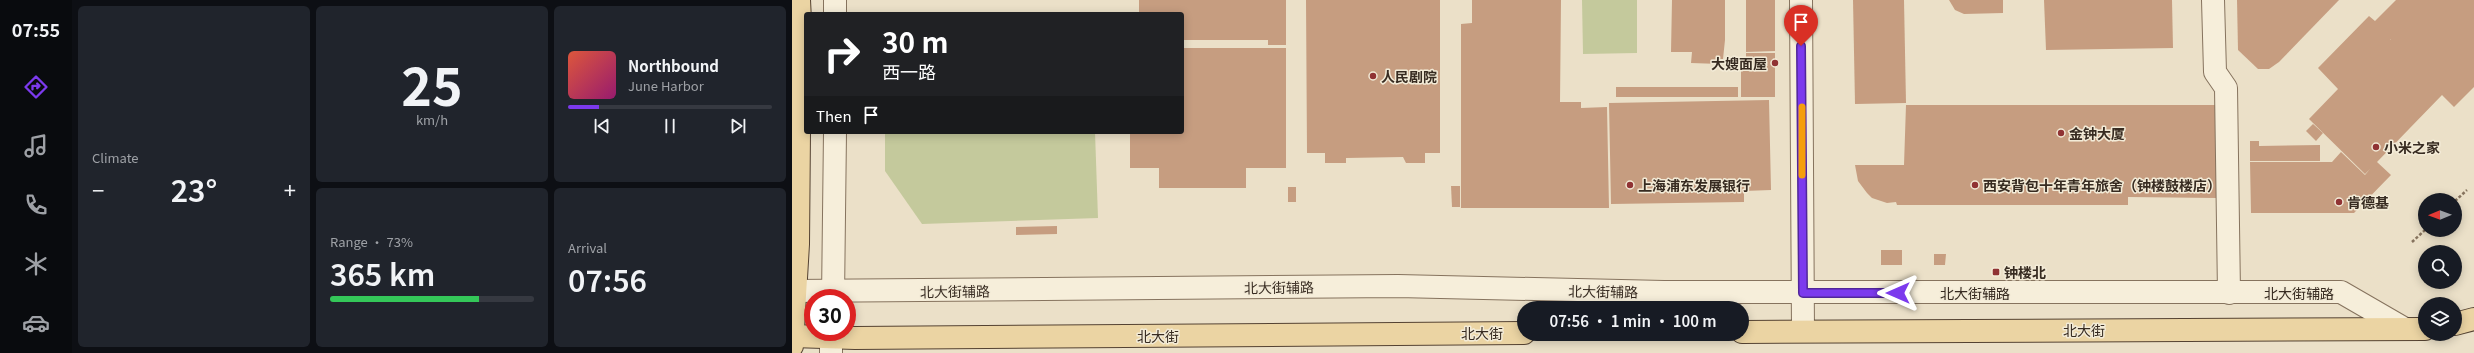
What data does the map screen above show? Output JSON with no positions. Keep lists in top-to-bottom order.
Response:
{
  "streets": {
    "main road": ["北大街"],
    "street": ["北大街辅路"]
  },
  "crossings": [
    ["北大街辅路", "北大街"]
  ],
  "places": {
    "other": [
      "大嫂面屋",
      "人民剧院",
      "金钟大厦",
      "小米之家",
      "上海浦东发展银行",
      "西安背包十年青年旅舍（钟楼鼓楼店）",
      "肯德基"
    ],
    "transit": ["钟楼北"]
  },
  "north": "left",
  "page": {
    "tabs": "07:55",
    "tile": [
      "Climate",
      ["25", "km/h"],
      ["Range · 73%", "365 km"],
      ["Arrival", "07:56"]
    ],
    "turn": ["30 m", "西一路"],
    "song": ["Northbound", "June Harbor"],
    "then": "Then",
    "heat": ["−", "23°", "+"],
    "limit": "30",
    "trip": "07:56 · 1 min · 100 m"
  }
}
